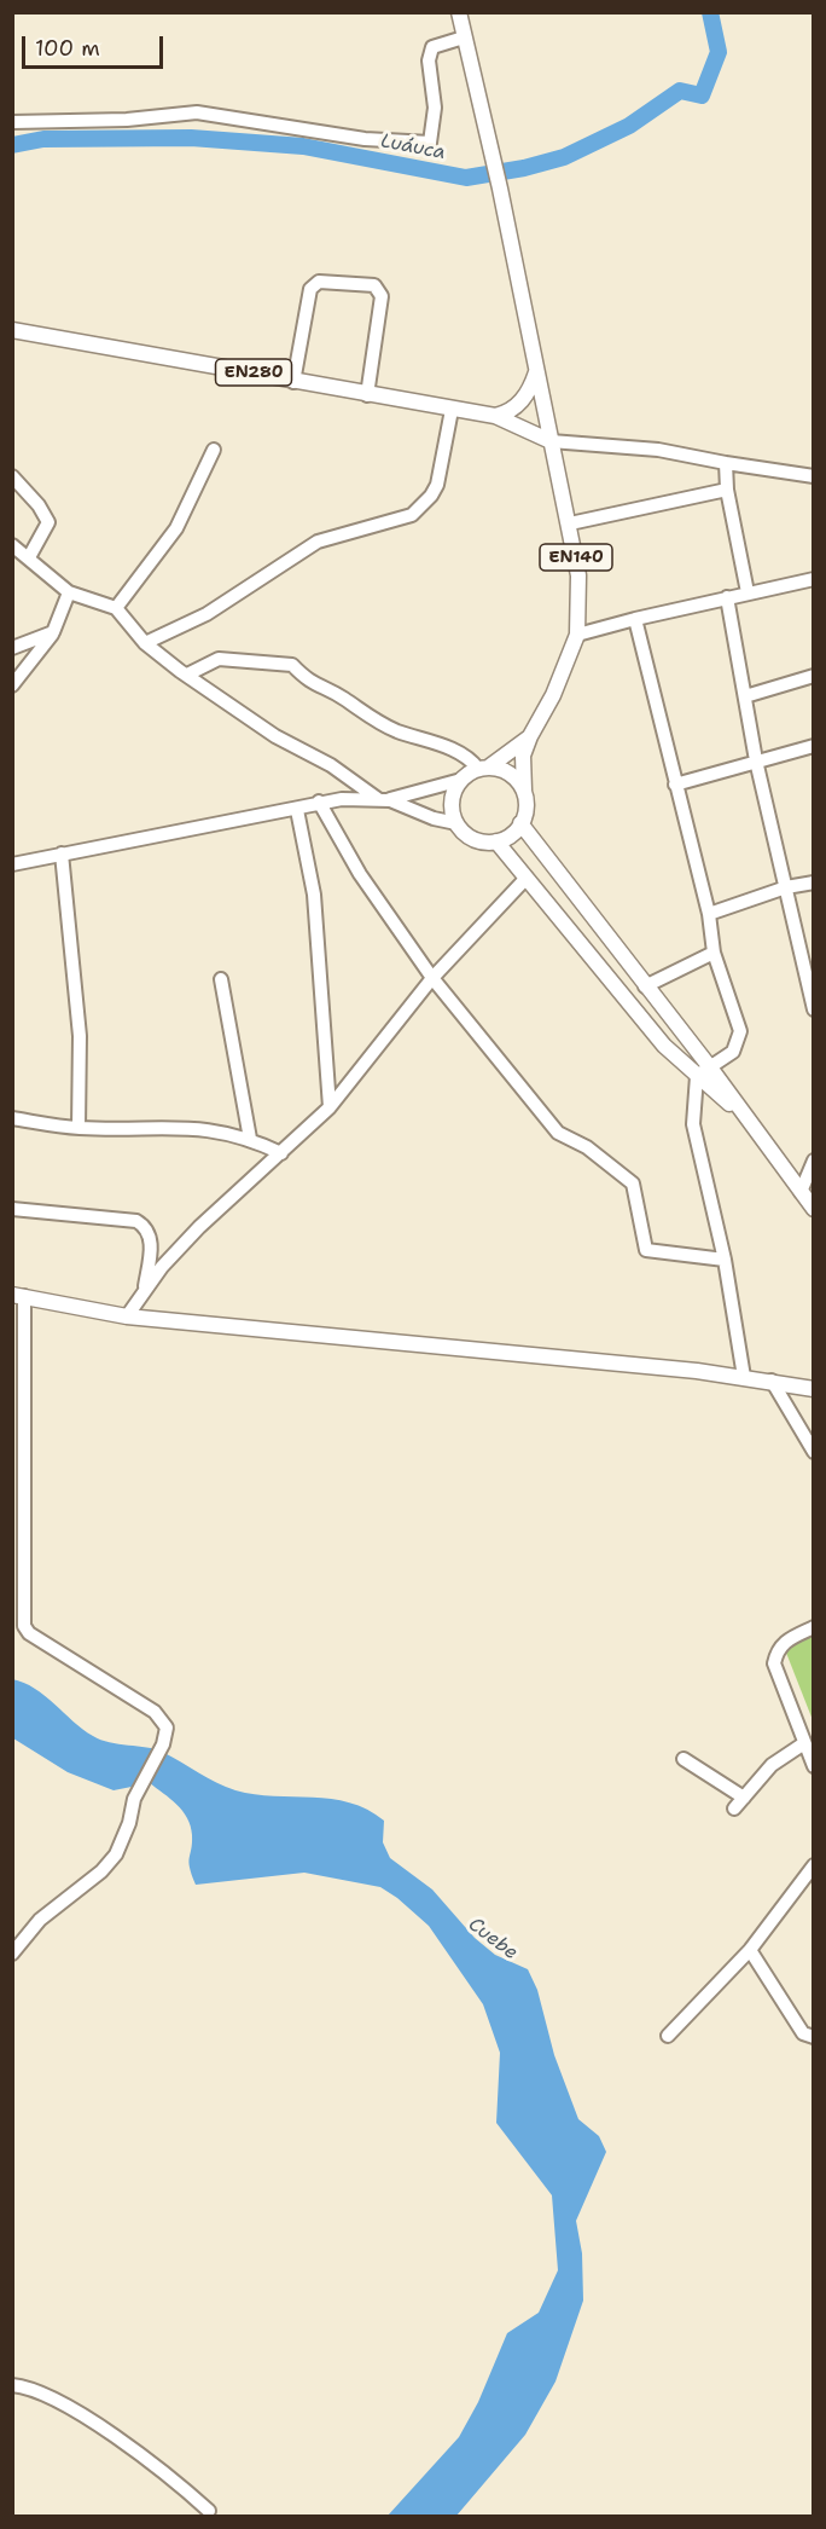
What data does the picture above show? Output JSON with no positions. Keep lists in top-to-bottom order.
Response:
{
  "streets": {
    "main road": ["EN280", "EN140"]
  },
  "crossings": [
    ["EN280", "EN140"]
  ],
  "water": ["Luáuca", "Cuebe"],
  "scale_bar": "100 m"
}
